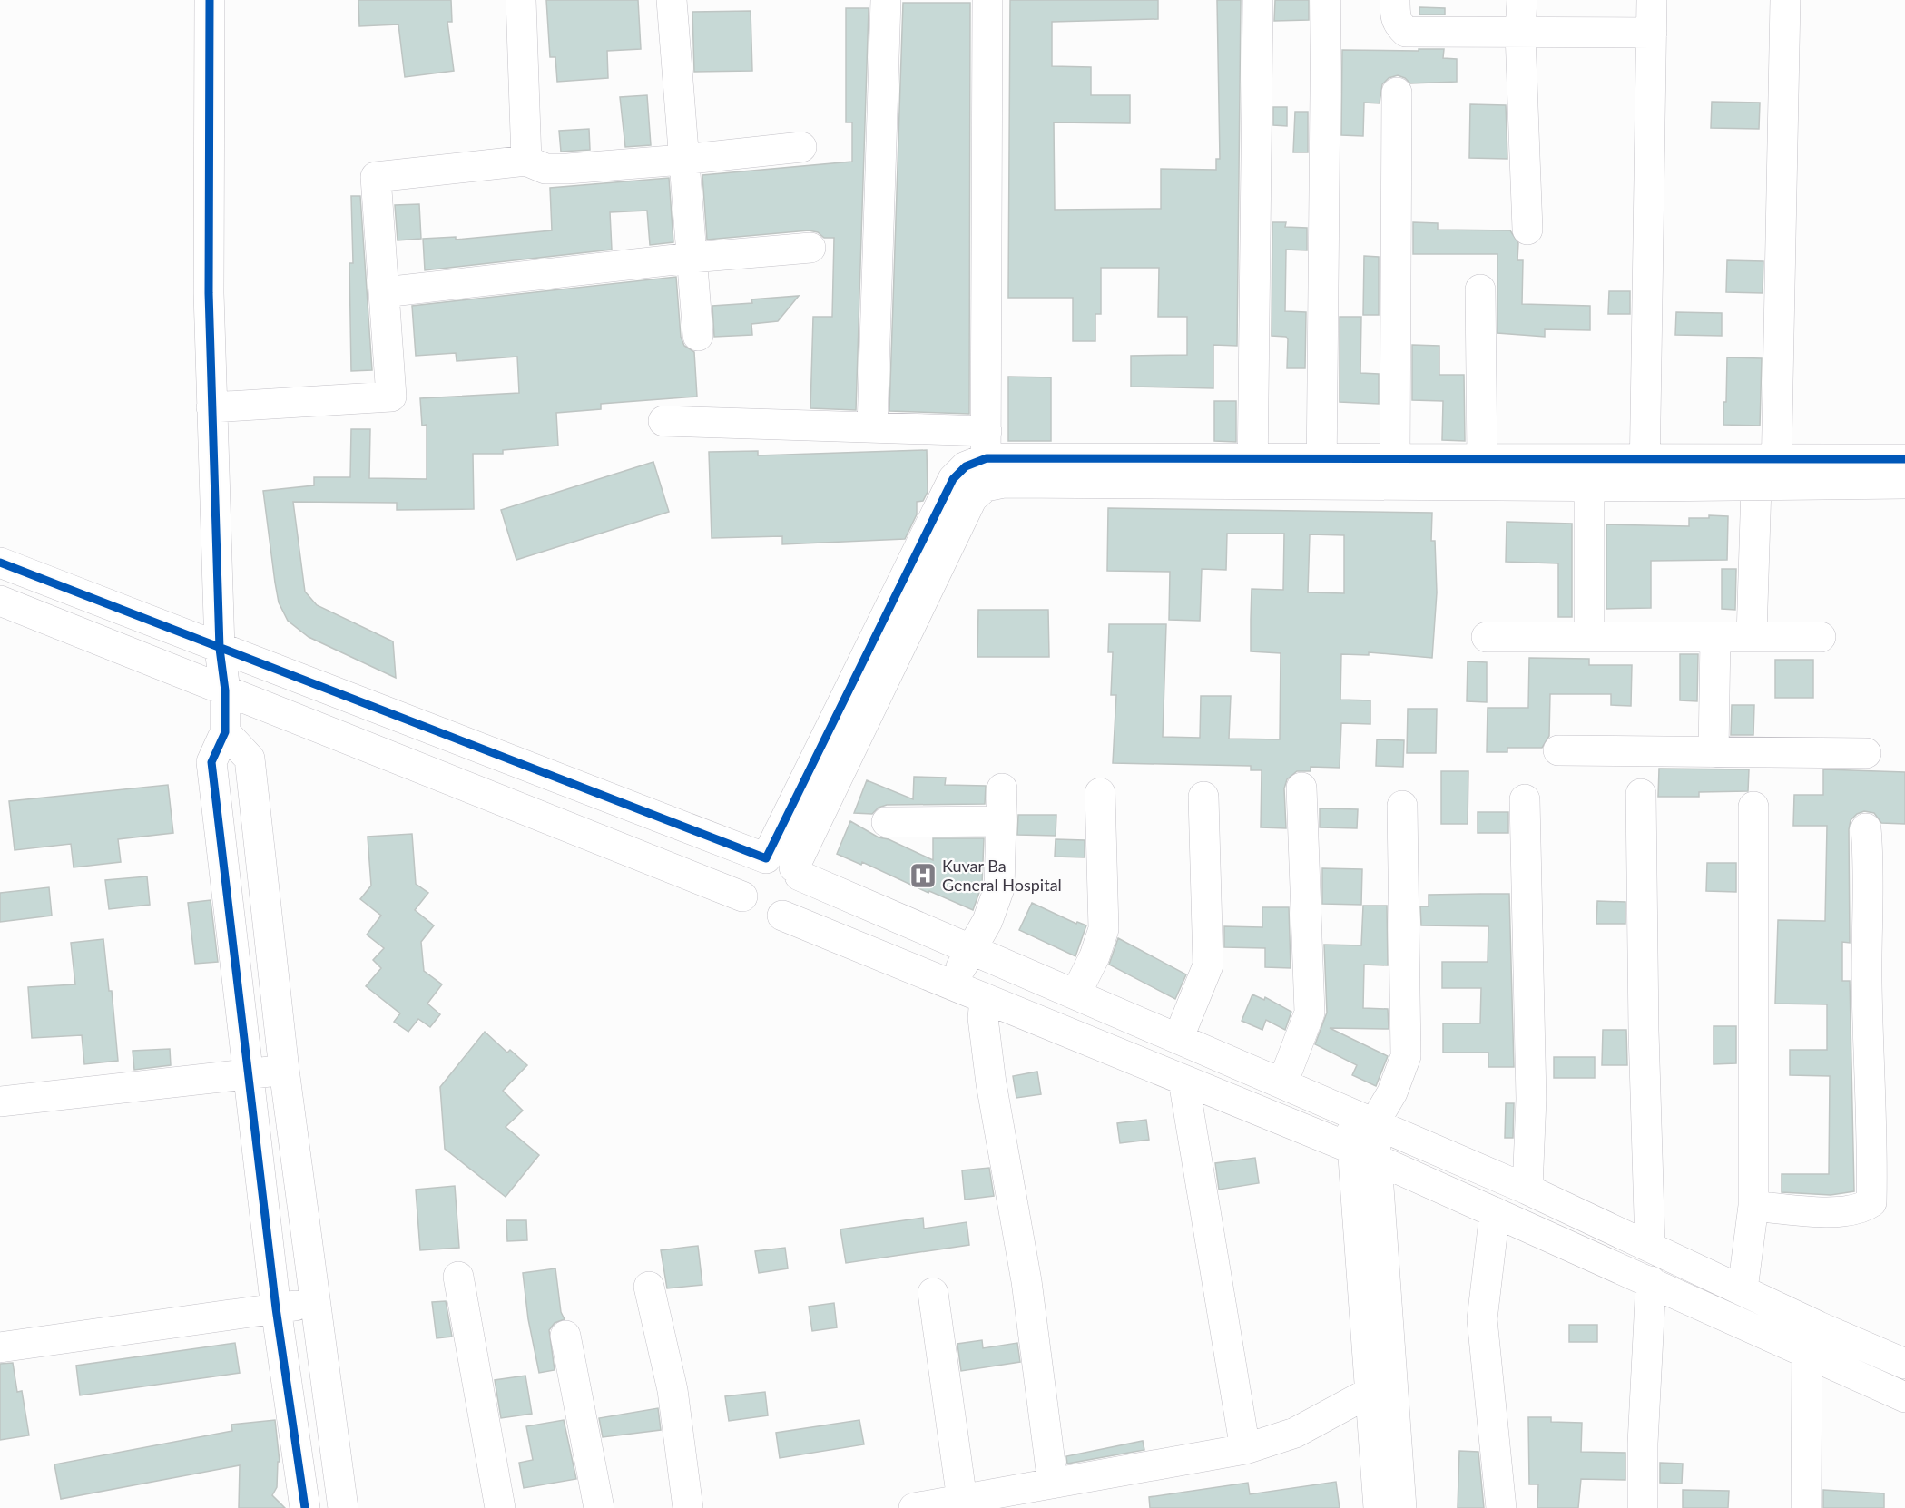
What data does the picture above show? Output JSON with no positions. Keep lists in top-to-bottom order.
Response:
{
  "places": {
    "hospital": ["Kuvar Ba General Hospital"]
  }
}
